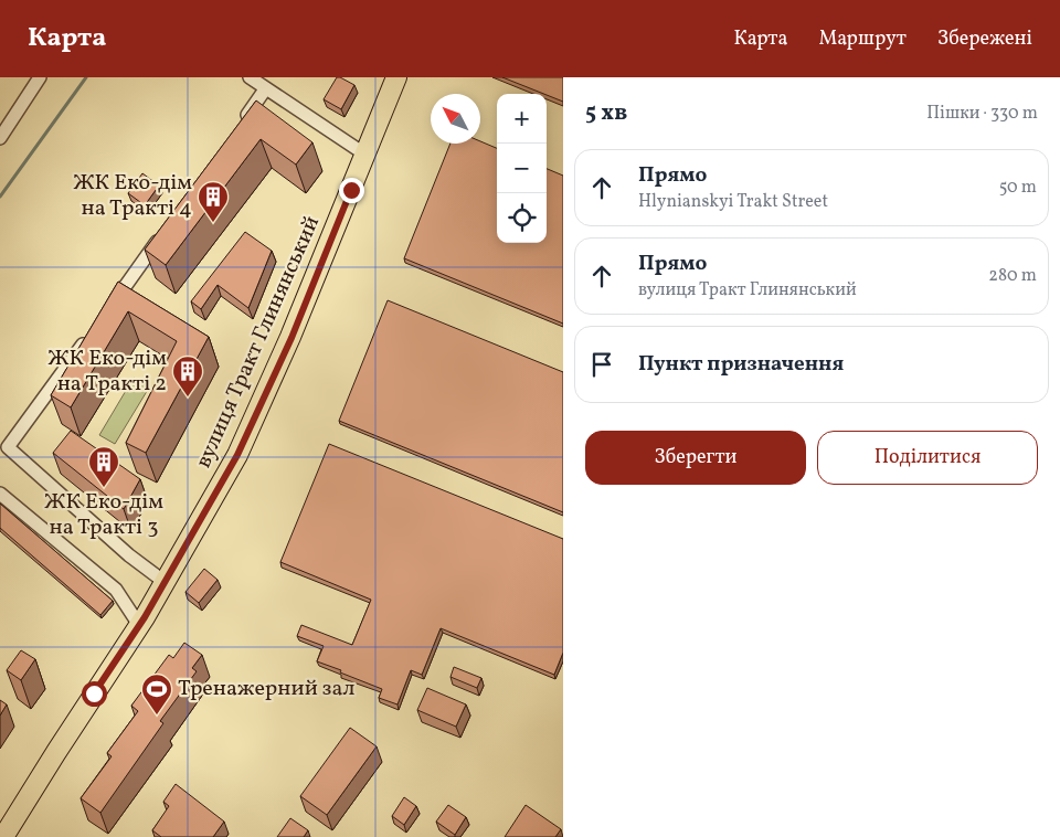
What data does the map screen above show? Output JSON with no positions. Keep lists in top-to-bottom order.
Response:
{
  "streets": {
    "main road": ["вулиця Тракт Глинянський"]
  },
  "places": {
    "building": ["ЖК Еко-дім на Тракті 4", "ЖК Еко-дім на Тракті 2", "ЖК Еко-дім на Тракті 3"],
    "sports": ["Тренажерний зал"]
  },
  "north": "top left",
  "page": {
    "header": "Карта",
    "nav": ["Карта", "Маршрут", "Збережені"],
    "heading": ["5 хв", "Пішки · 330 m"],
    "map_buttons": ["+", "−"],
    "list": [
      ["Прямо", "Hlynianskyi Trakt Street", "50 m"],
      ["Прямо", "вулиця Тракт Глинянський", "280 m"],
      "Пункт призначення"
    ],
    "buttons": ["Зберегти", "Поділитися"]
  }
}
